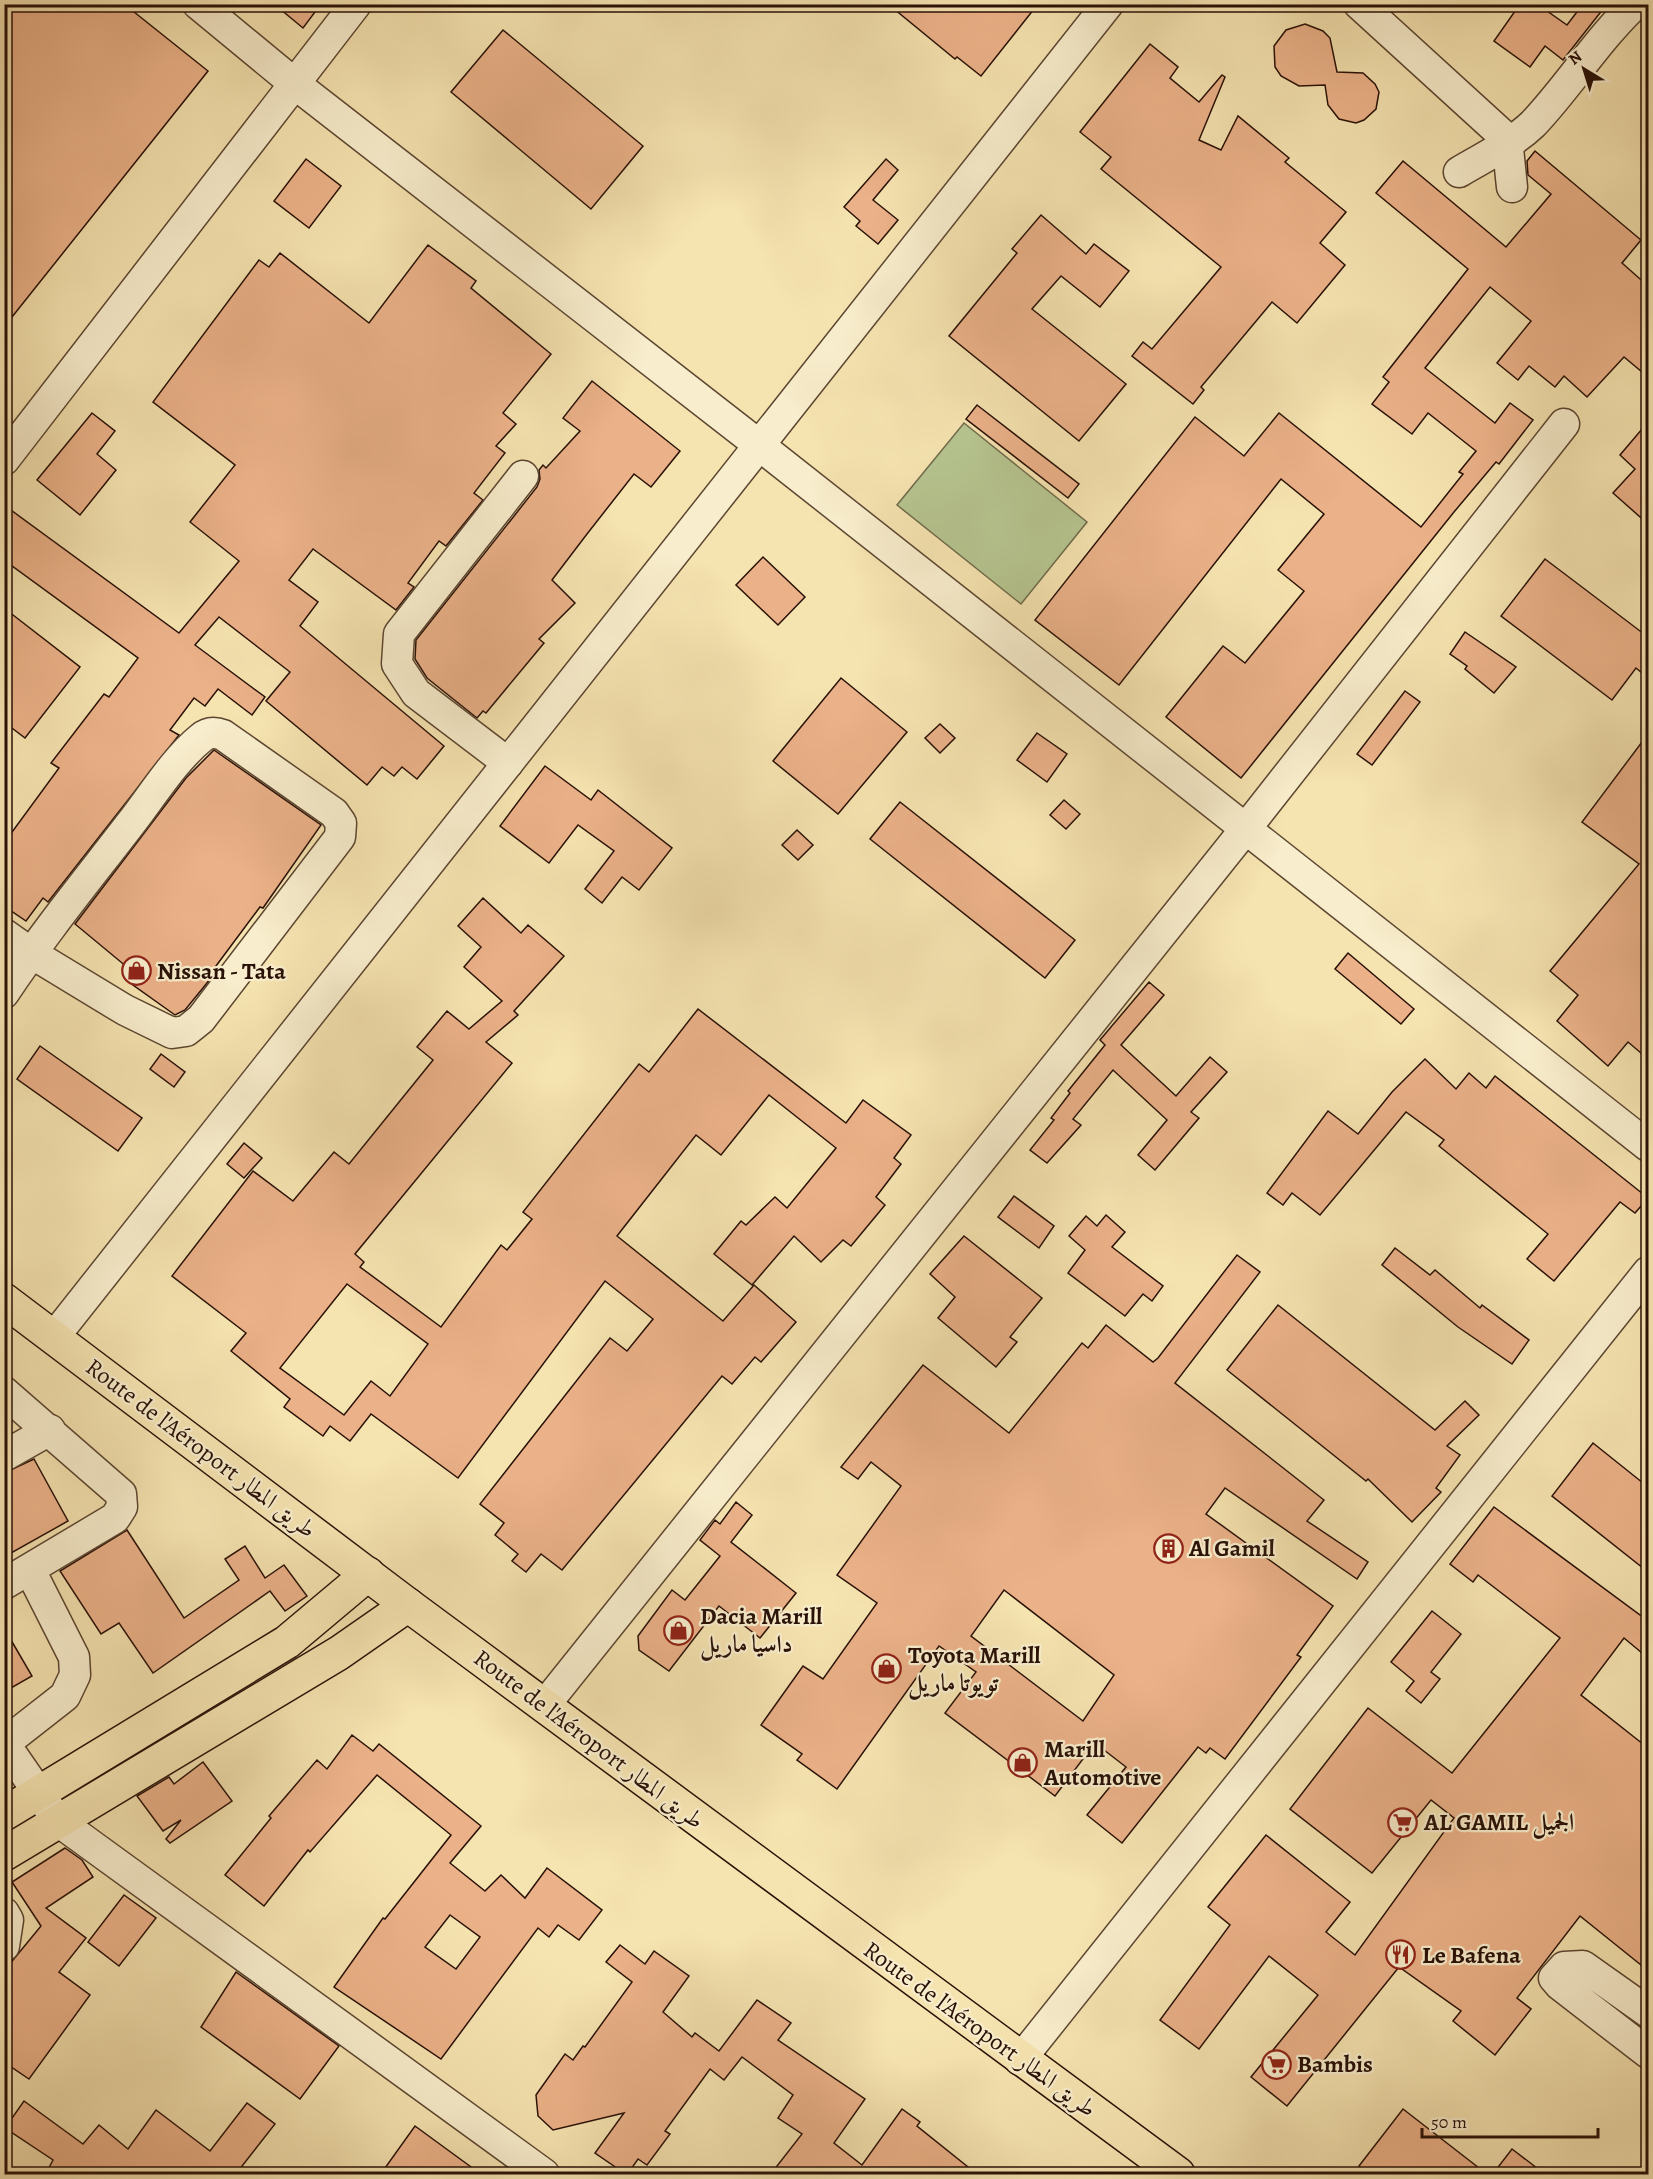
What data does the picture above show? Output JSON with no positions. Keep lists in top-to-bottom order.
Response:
{
  "streets": {
    "main road": ["Route de l'Aéroport طريق المطار"]
  },
  "places": {
    "shop": [
      "Nissan - Tata",
      "Dacia Marill داسيا ماريل",
      "Toyota Marill تويوتا ماريل",
      "Marill Automotive"
    ],
    "building": ["Al Gamil"],
    "supermarket": ["AL GAMIL الجميل", "Bambis"],
    "restaurant": ["Le Bafena"]
  },
  "scale_bar": "50 m",
  "north": "top left"
}
